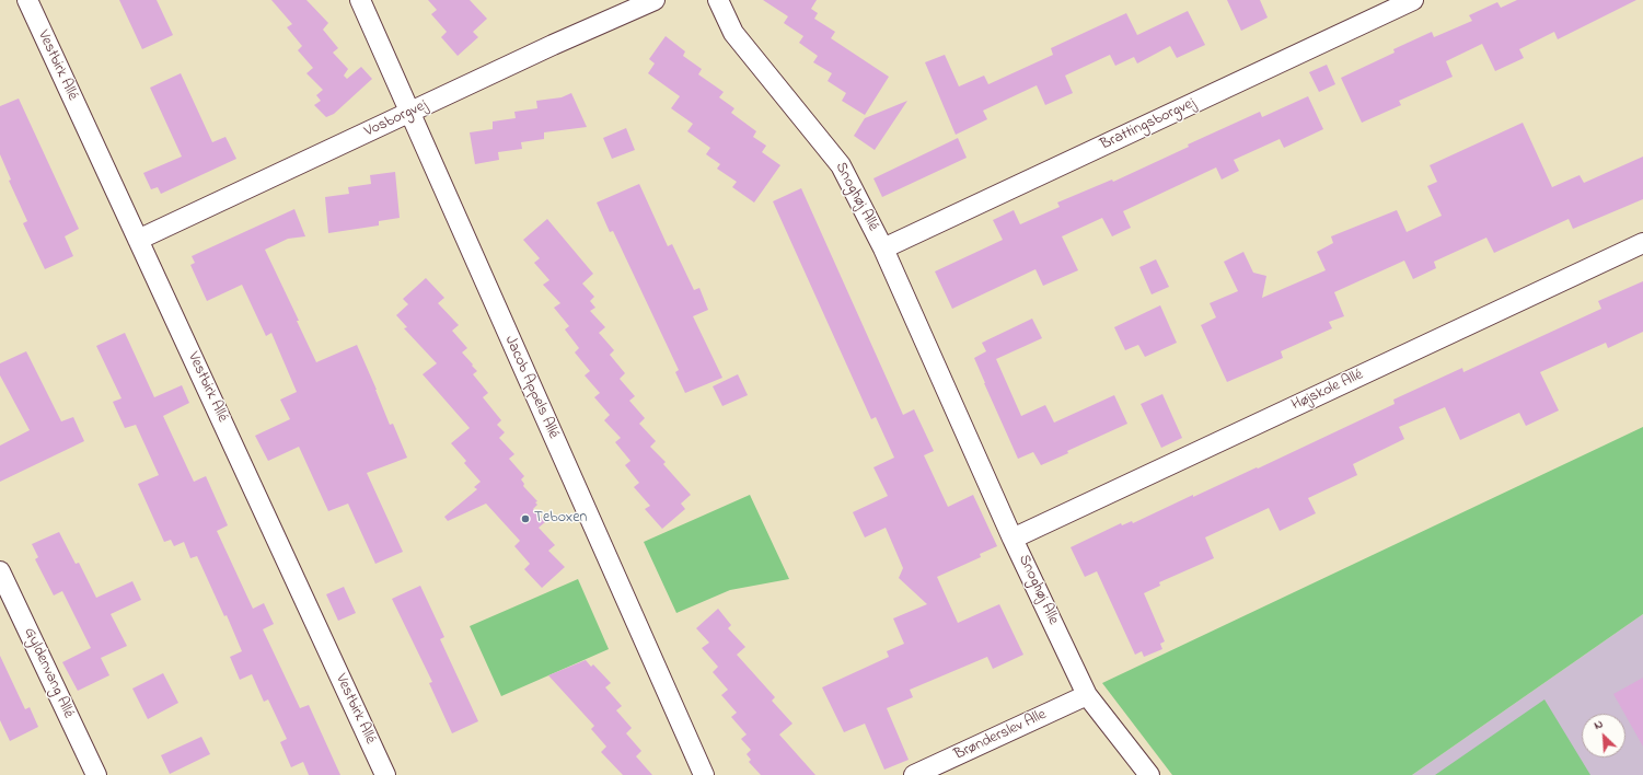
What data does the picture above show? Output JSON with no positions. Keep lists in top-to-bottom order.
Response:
{
  "streets": {
    "street": [
      "Vestbirk Allé",
      "Vosborgvej",
      "Brattingsborgvej",
      "Snoghøj Allé",
      "Jacob Appels Allé",
      "Højskole Allé",
      "Snoghøj Alle",
      "Gyldenvang Allé",
      "Brønderslev Alle"
    ]
  },
  "crossings": [
    ["Vestbirk Allé", "Vosborgvej"],
    ["Vosborgvej", "Jacob Appels Allé"],
    ["Brattingsborgvej", "Snoghøj Allé"],
    ["Snoghøj Allé", "Snoghøj Alle"],
    ["Højskole Allé", "Snoghøj Alle"],
    ["Snoghøj Alle", "Brønderslev Alle"]
  ],
  "places": ["Teboxen"],
  "north": "top left"
}
